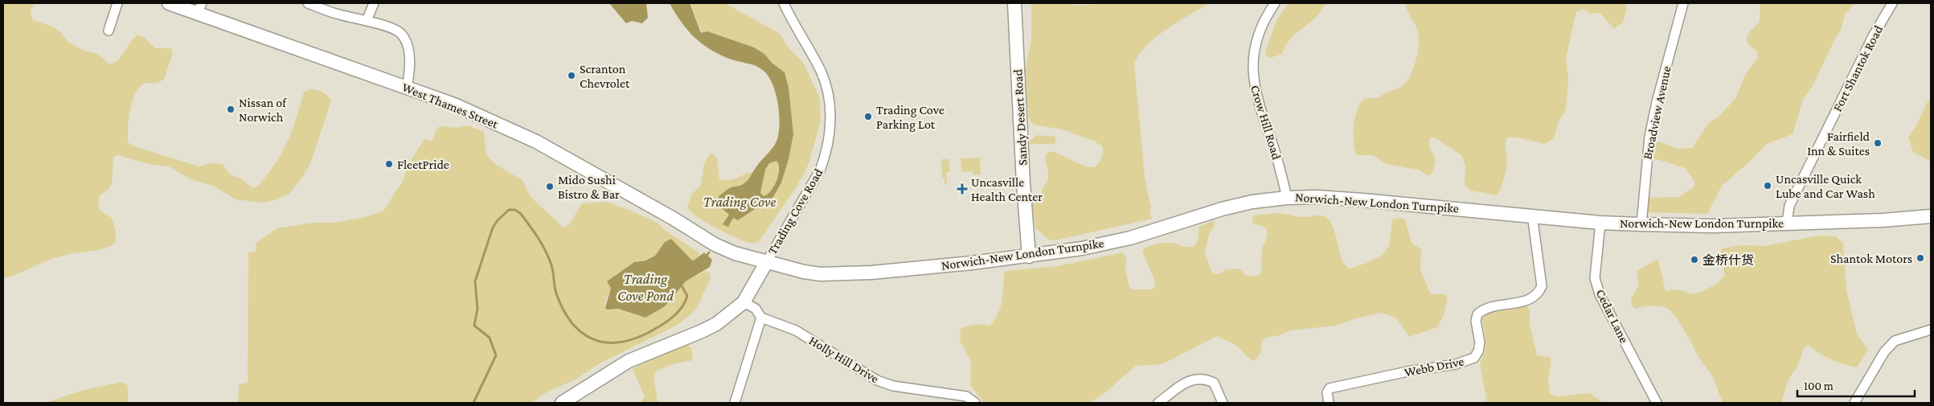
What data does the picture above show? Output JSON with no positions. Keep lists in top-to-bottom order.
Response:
{
  "streets": {
    "main road": ["West Thames Street", "Sandy Desert Road", "Norwich-New London Turnpike"],
    "street": [
      "Fort Shantok Road",
      "Broadview Avenue",
      "Crow Hill Road",
      "Trading Cove Road",
      "Cedar Lane",
      "Holly Hill Drive",
      "Webb Drive"
    ]
  },
  "crossings": [
    ["Fort Shantok Road", "Norwich-New London Turnpike"],
    ["West Thames Street", "Norwich-New London Turnpike"],
    ["Broadview Avenue", "Norwich-New London Turnpike"],
    ["Sandy Desert Road", "Norwich-New London Turnpike"],
    ["Crow Hill Road", "Norwich-New London Turnpike"],
    ["Norwich-New London Turnpike", "Trading Cove Road"],
    ["Norwich-New London Turnpike", "Cedar Lane"],
    ["Norwich-New London Turnpike", "Webb Drive"]
  ],
  "water": ["Trading Cove", "Trading Cove Pond"],
  "places": {
    "other": [
      "Scranton Chevrolet",
      "Nissan of Norwich",
      "Trading Cove Parking Lot",
      "Fairfield Inn & Suites",
      "FleetPride",
      "Uncasville Quick Lube and Car Wash",
      "Mido Sushi Bistro & Bar",
      "Shantok Motors",
      "金桥什货"
    ],
    "health": ["Uncasville Health Center"]
  },
  "scale_bar": "100 m"
}
